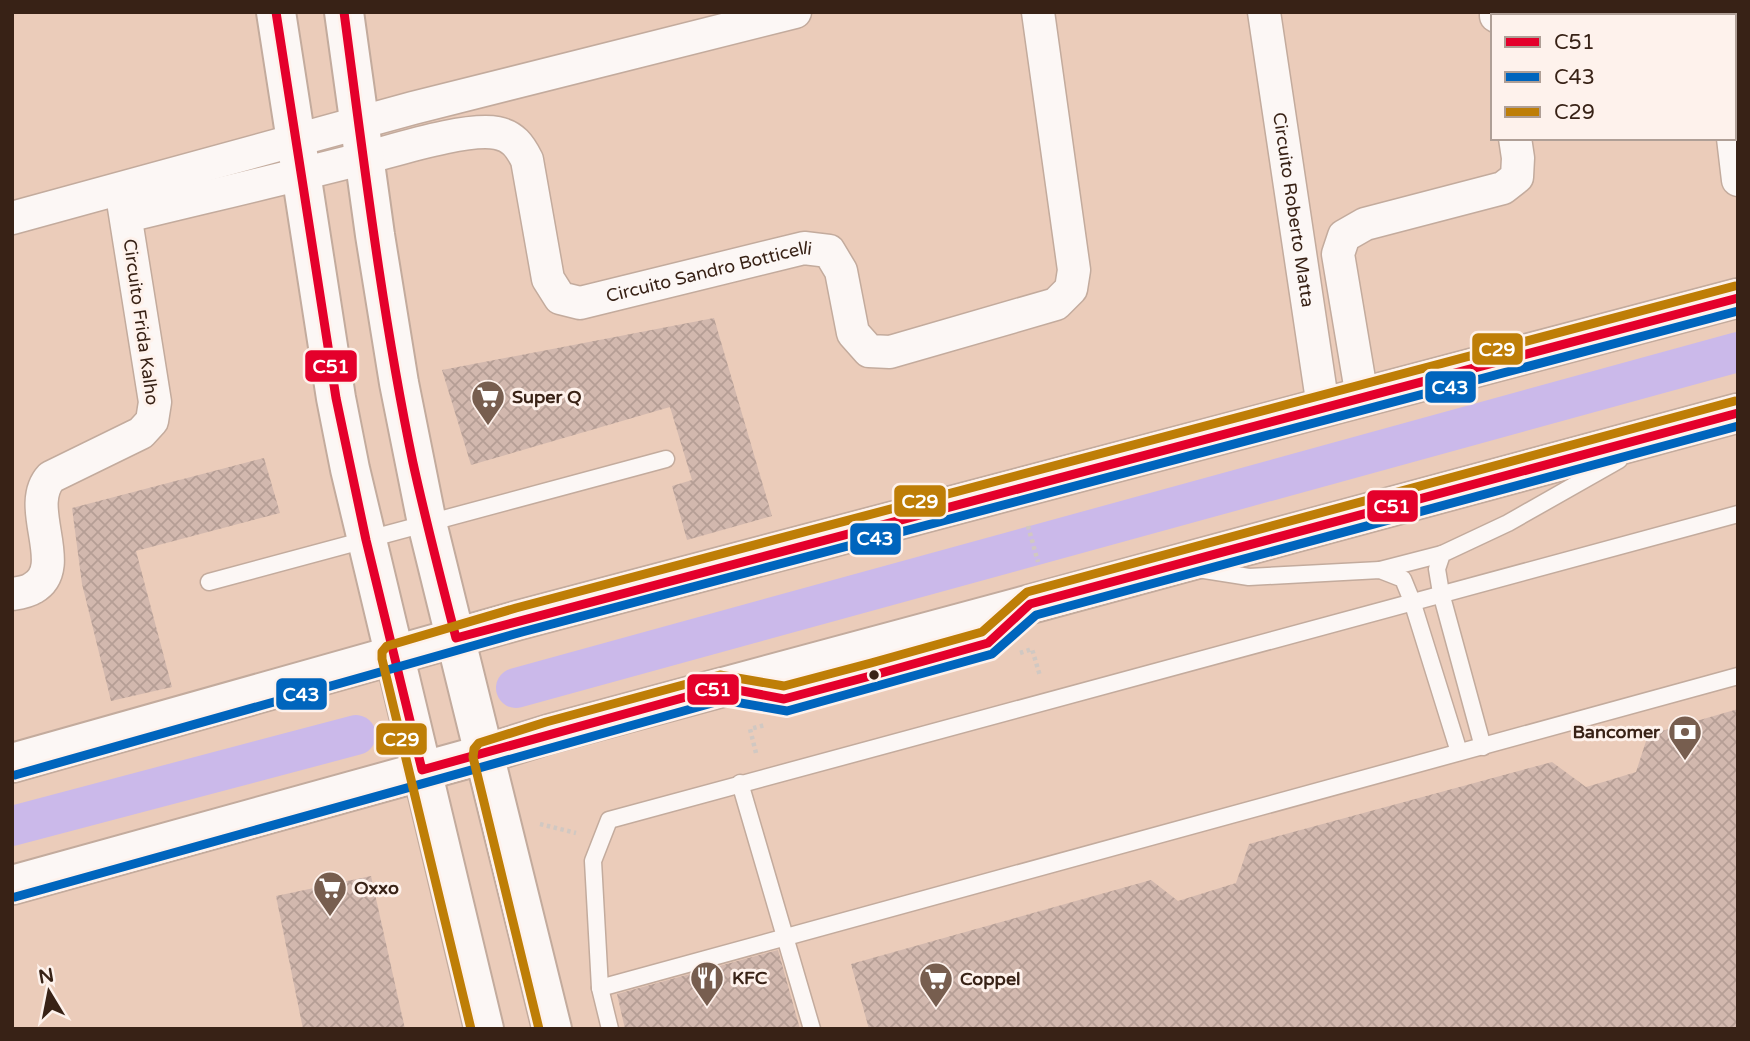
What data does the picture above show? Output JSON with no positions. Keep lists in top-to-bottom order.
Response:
{
  "streets": {
    "street": ["Circuito Roberto Matta", "Circuito Sandro Botticelli", "Circuito Frida Kalho"]
  },
  "places": {
    "supermarket": ["Super Q", "Oxxo", "Coppel"],
    "bank": ["Bancomer"],
    "restaurant": ["KFC"]
  },
  "lines": ["transit line C51", "transit line C29", "transit line C43"],
  "legend": ["C51", "C43", "C29"],
  "north": "top"
}
